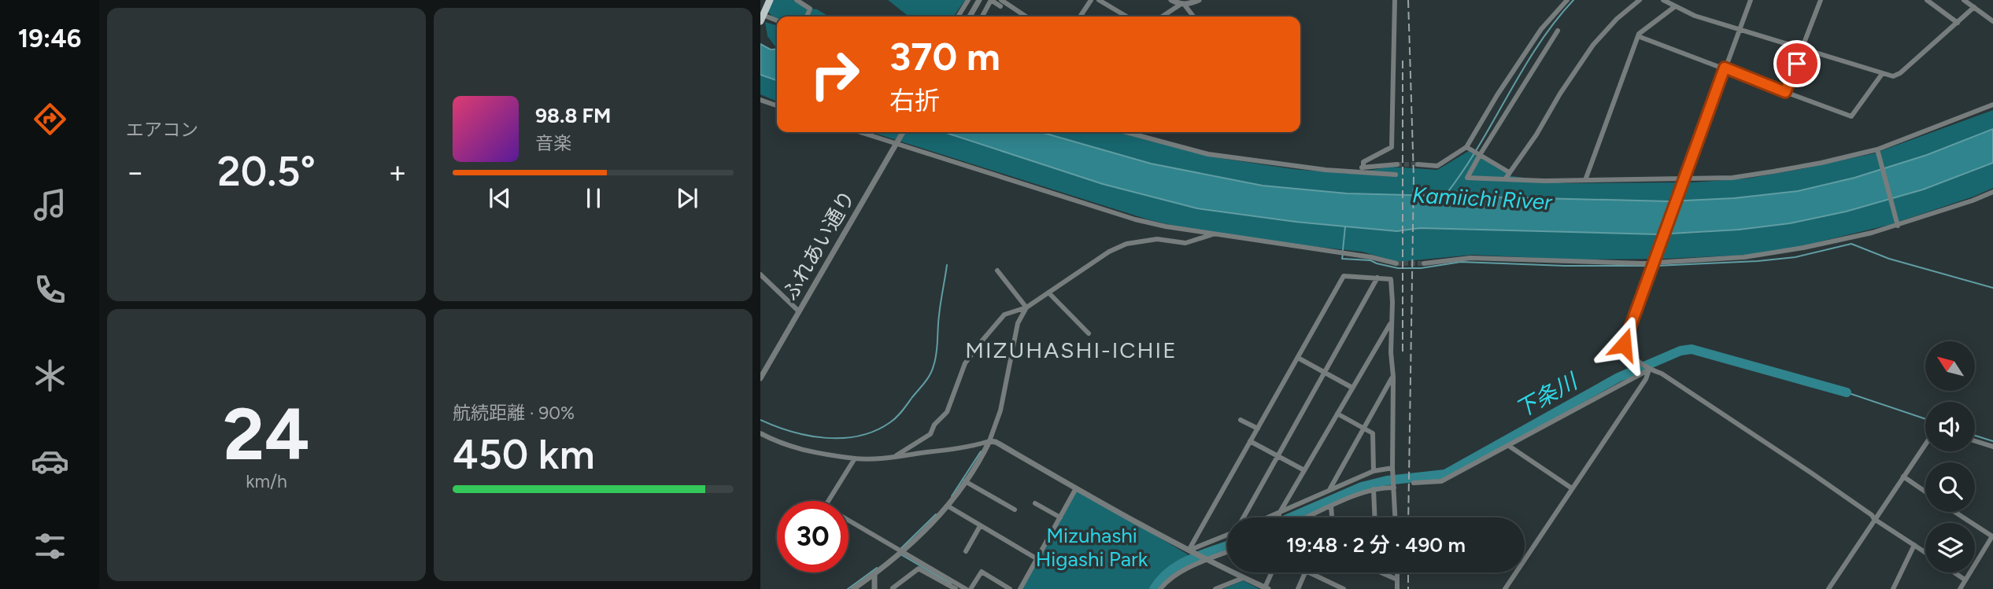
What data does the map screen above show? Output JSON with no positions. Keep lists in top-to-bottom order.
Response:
{
  "streets": {
    "street": ["ふれあい通り"]
  },
  "districts": ["MIZUHASHI-ICHIE"],
  "water": ["Kamiichi River", "下条川"],
  "parks": ["Mizuhashi Higashi Park"],
  "north": "top left",
  "page": {
    "tabs": "19:46",
    "tile": [
      "エアコン",
      ["24", "km/h"],
      ["航続距離 · 90%", "450 km"]
    ],
    "turn": ["370 m", "右折"],
    "song": ["98.8 FM", "音楽"],
    "heat": ["−", "20.5°", "+"],
    "limit": "30",
    "trip": "19:48 · 2 分 · 490 m"
  }
}
